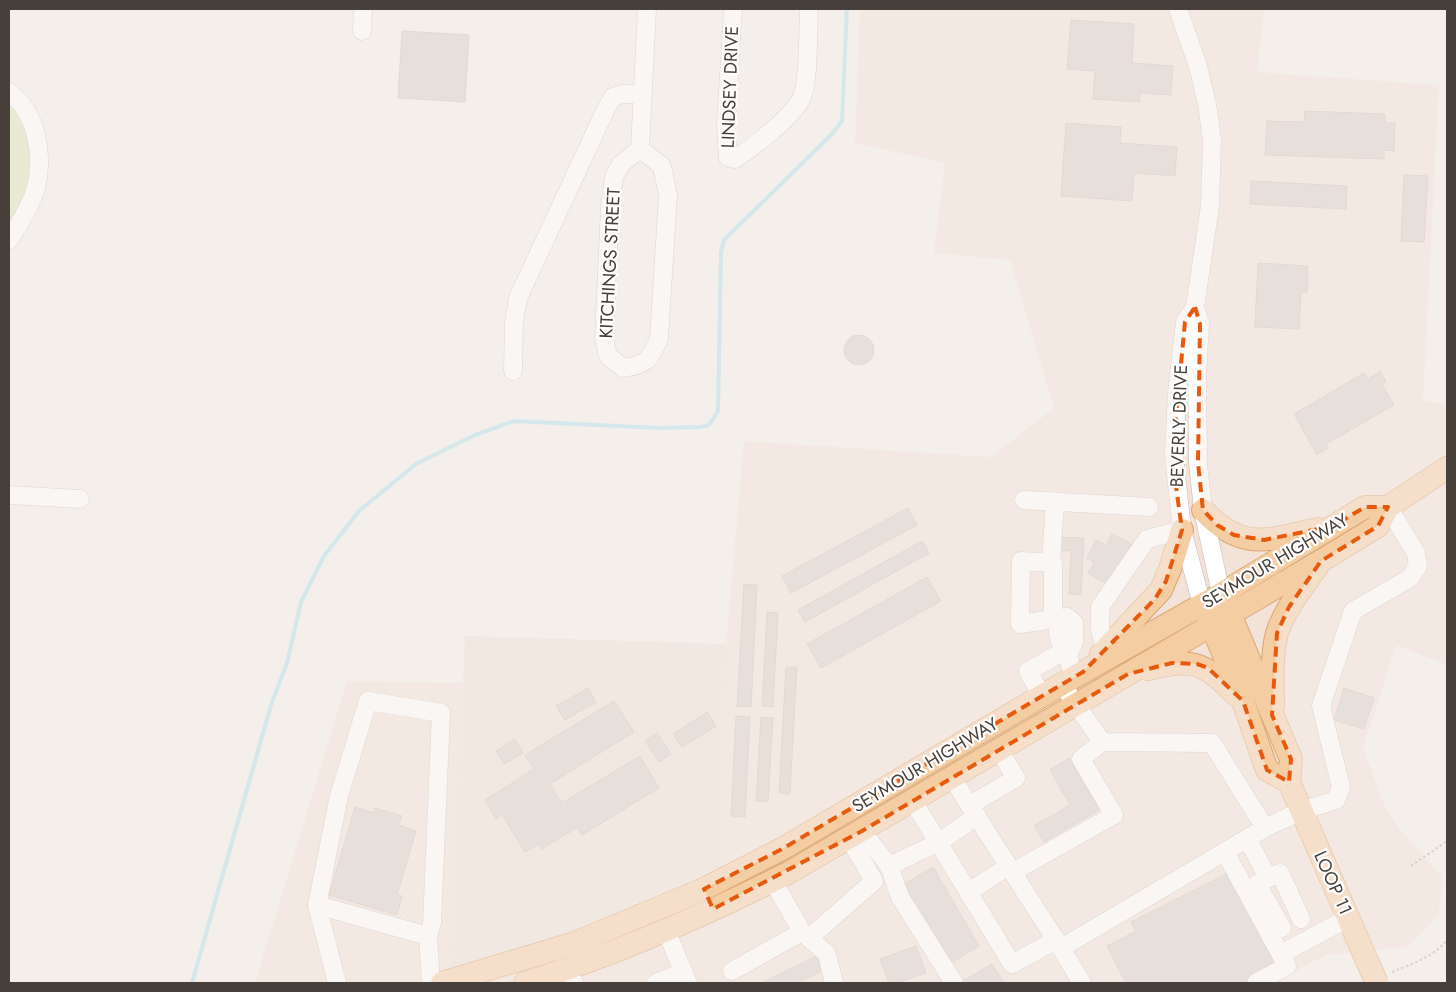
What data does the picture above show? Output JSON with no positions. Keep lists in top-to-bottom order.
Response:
{
  "streets": {
    "main road": ["SEYMOUR HIGHWAY", "LOOP 11"],
    "street": ["LINDSEY DRIVE", "KITCHINGS STREET", "BEVERLY DRIVE"]
  },
  "crossings": [
    ["BEVERLY DRIVE", "SEYMOUR HIGHWAY"],
    ["BEVERLY DRIVE", "LOOP 11"],
    ["SEYMOUR HIGHWAY", "LOOP 11"]
  ]
}
